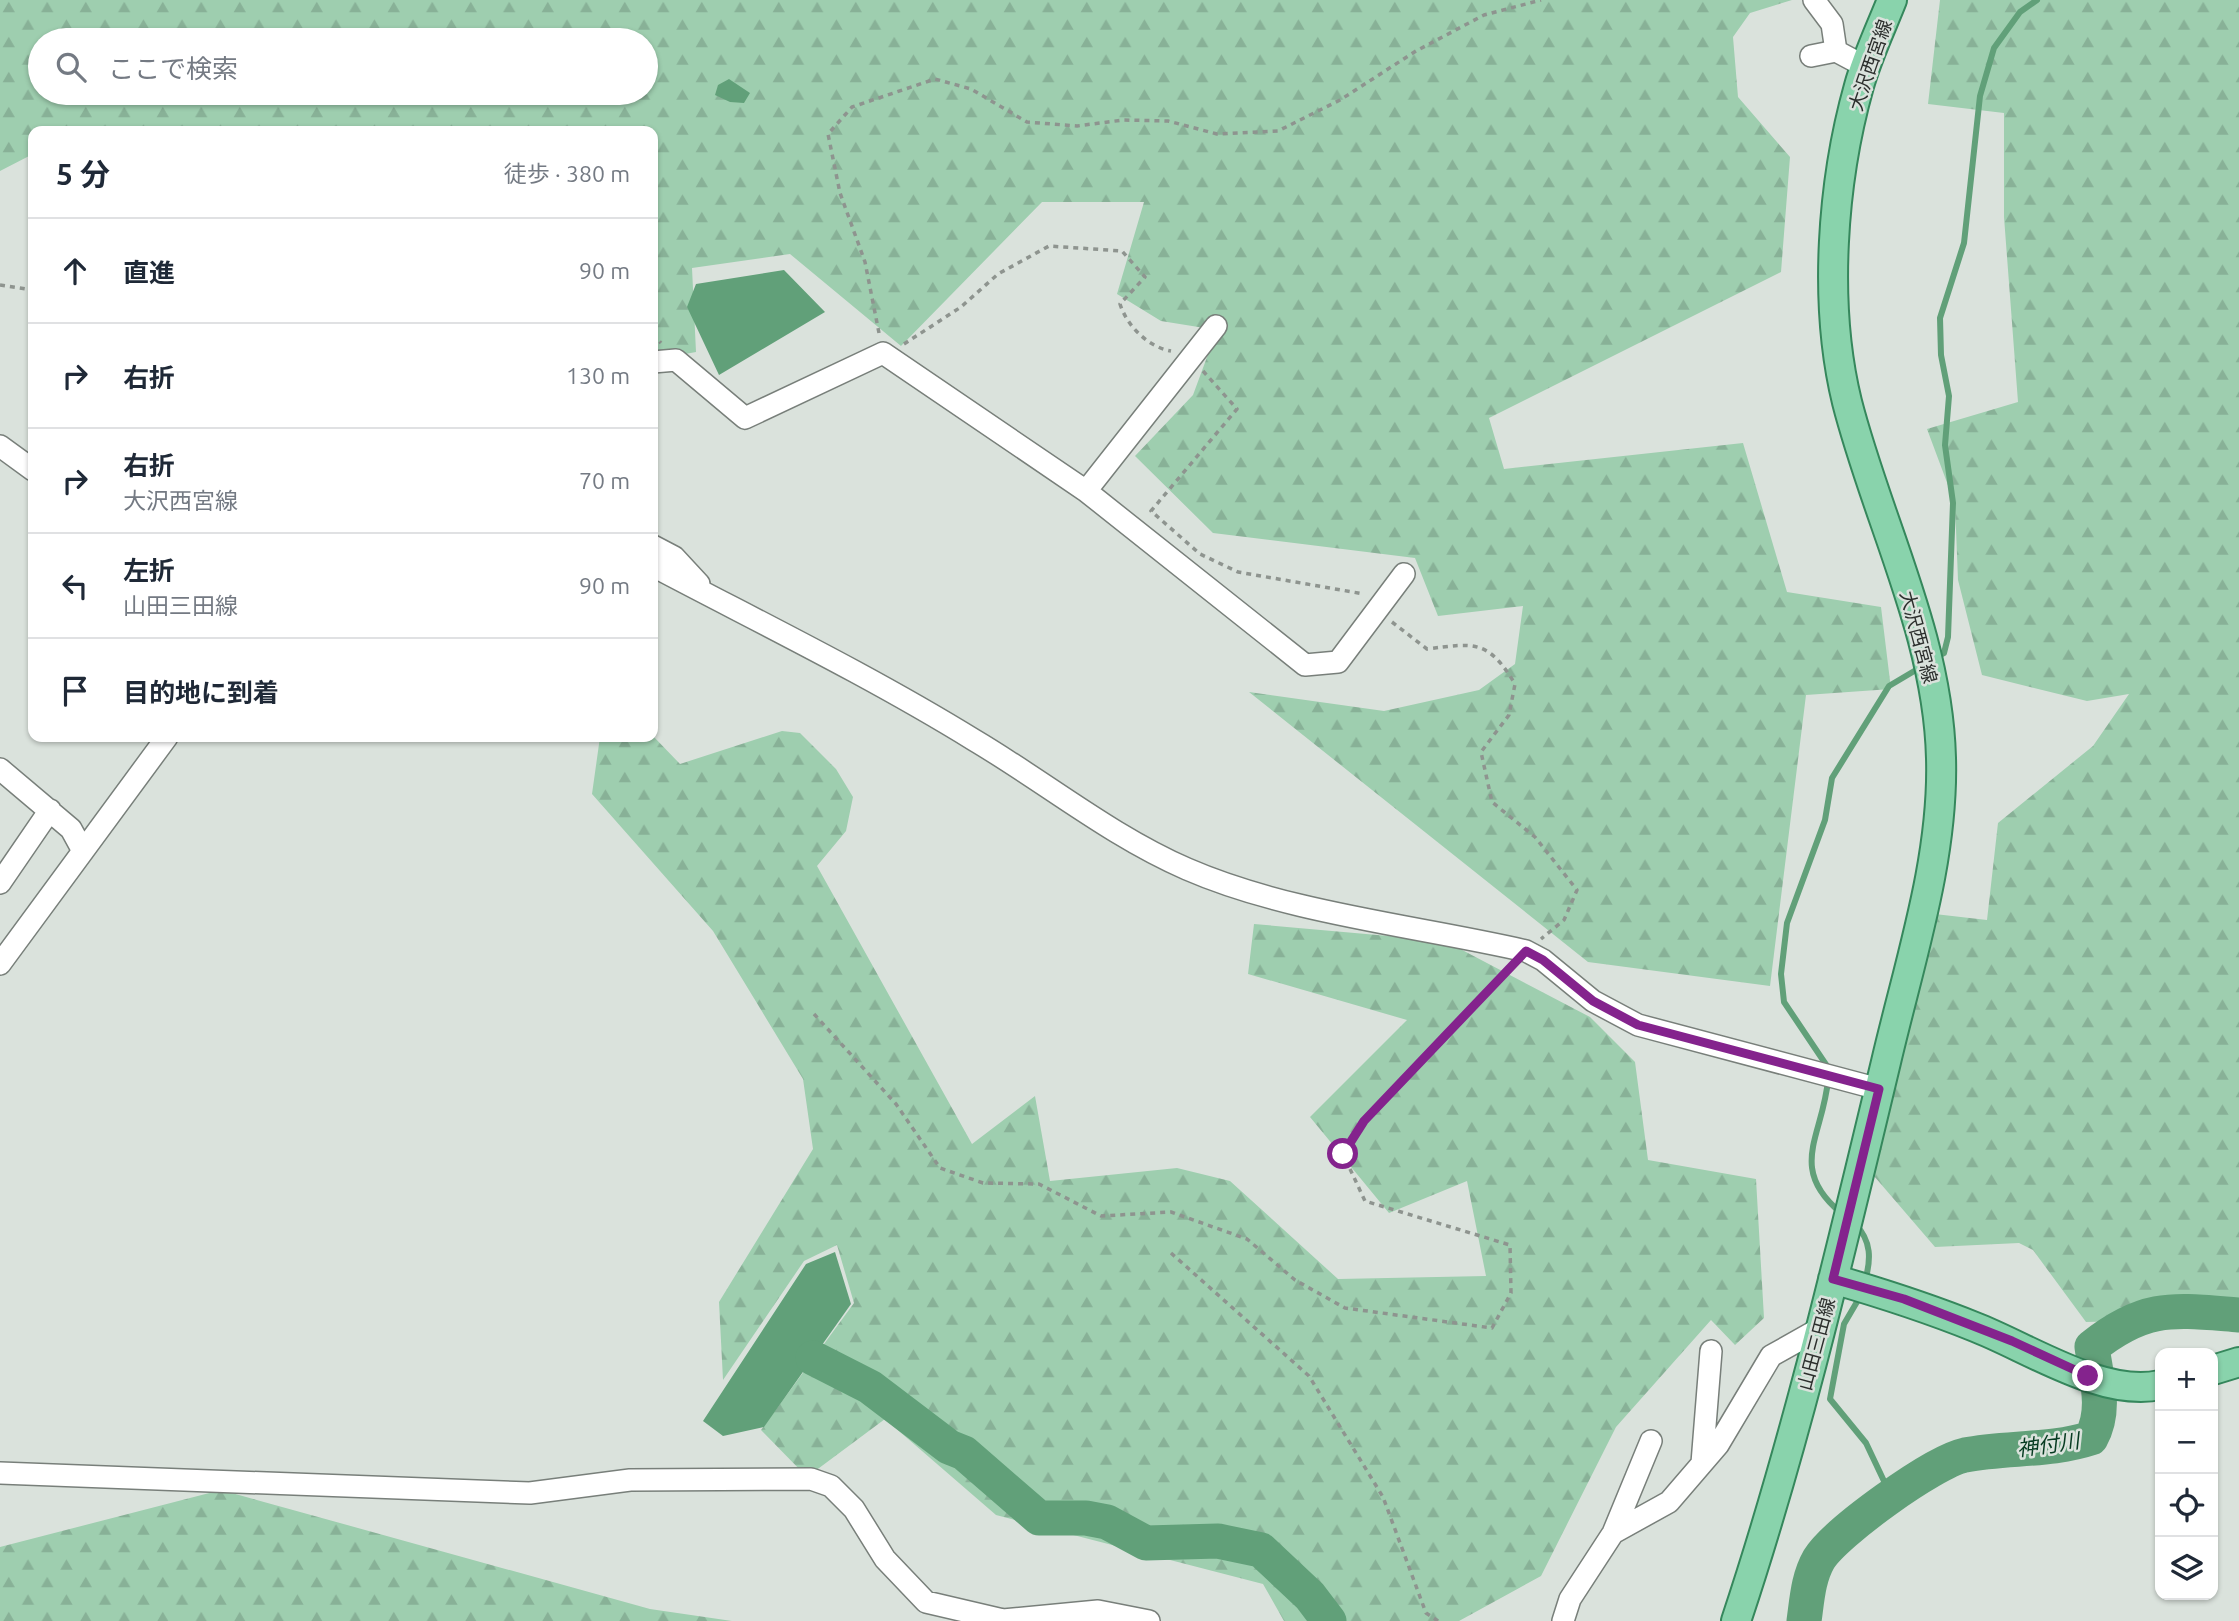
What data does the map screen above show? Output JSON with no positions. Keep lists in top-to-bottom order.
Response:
{
  "streets": {
    "main road": ["大沢西宮線", "山田三田線"]
  },
  "crossings": [
    ["大沢西宮線", "山田三田線"]
  ],
  "water": ["神付川"],
  "page": {
    "search": "ここで検索",
    "heading": ["5 分", "徒歩 · 380 m"],
    "list": [
      ["直進", "90 m"],
      ["右折", "130 m"],
      ["右折", "大沢西宮線", "70 m"],
      ["左折", "山田三田線", "90 m"],
      "目的地に到着"
    ],
    "map_buttons": ["+", "−"]
  }
}
